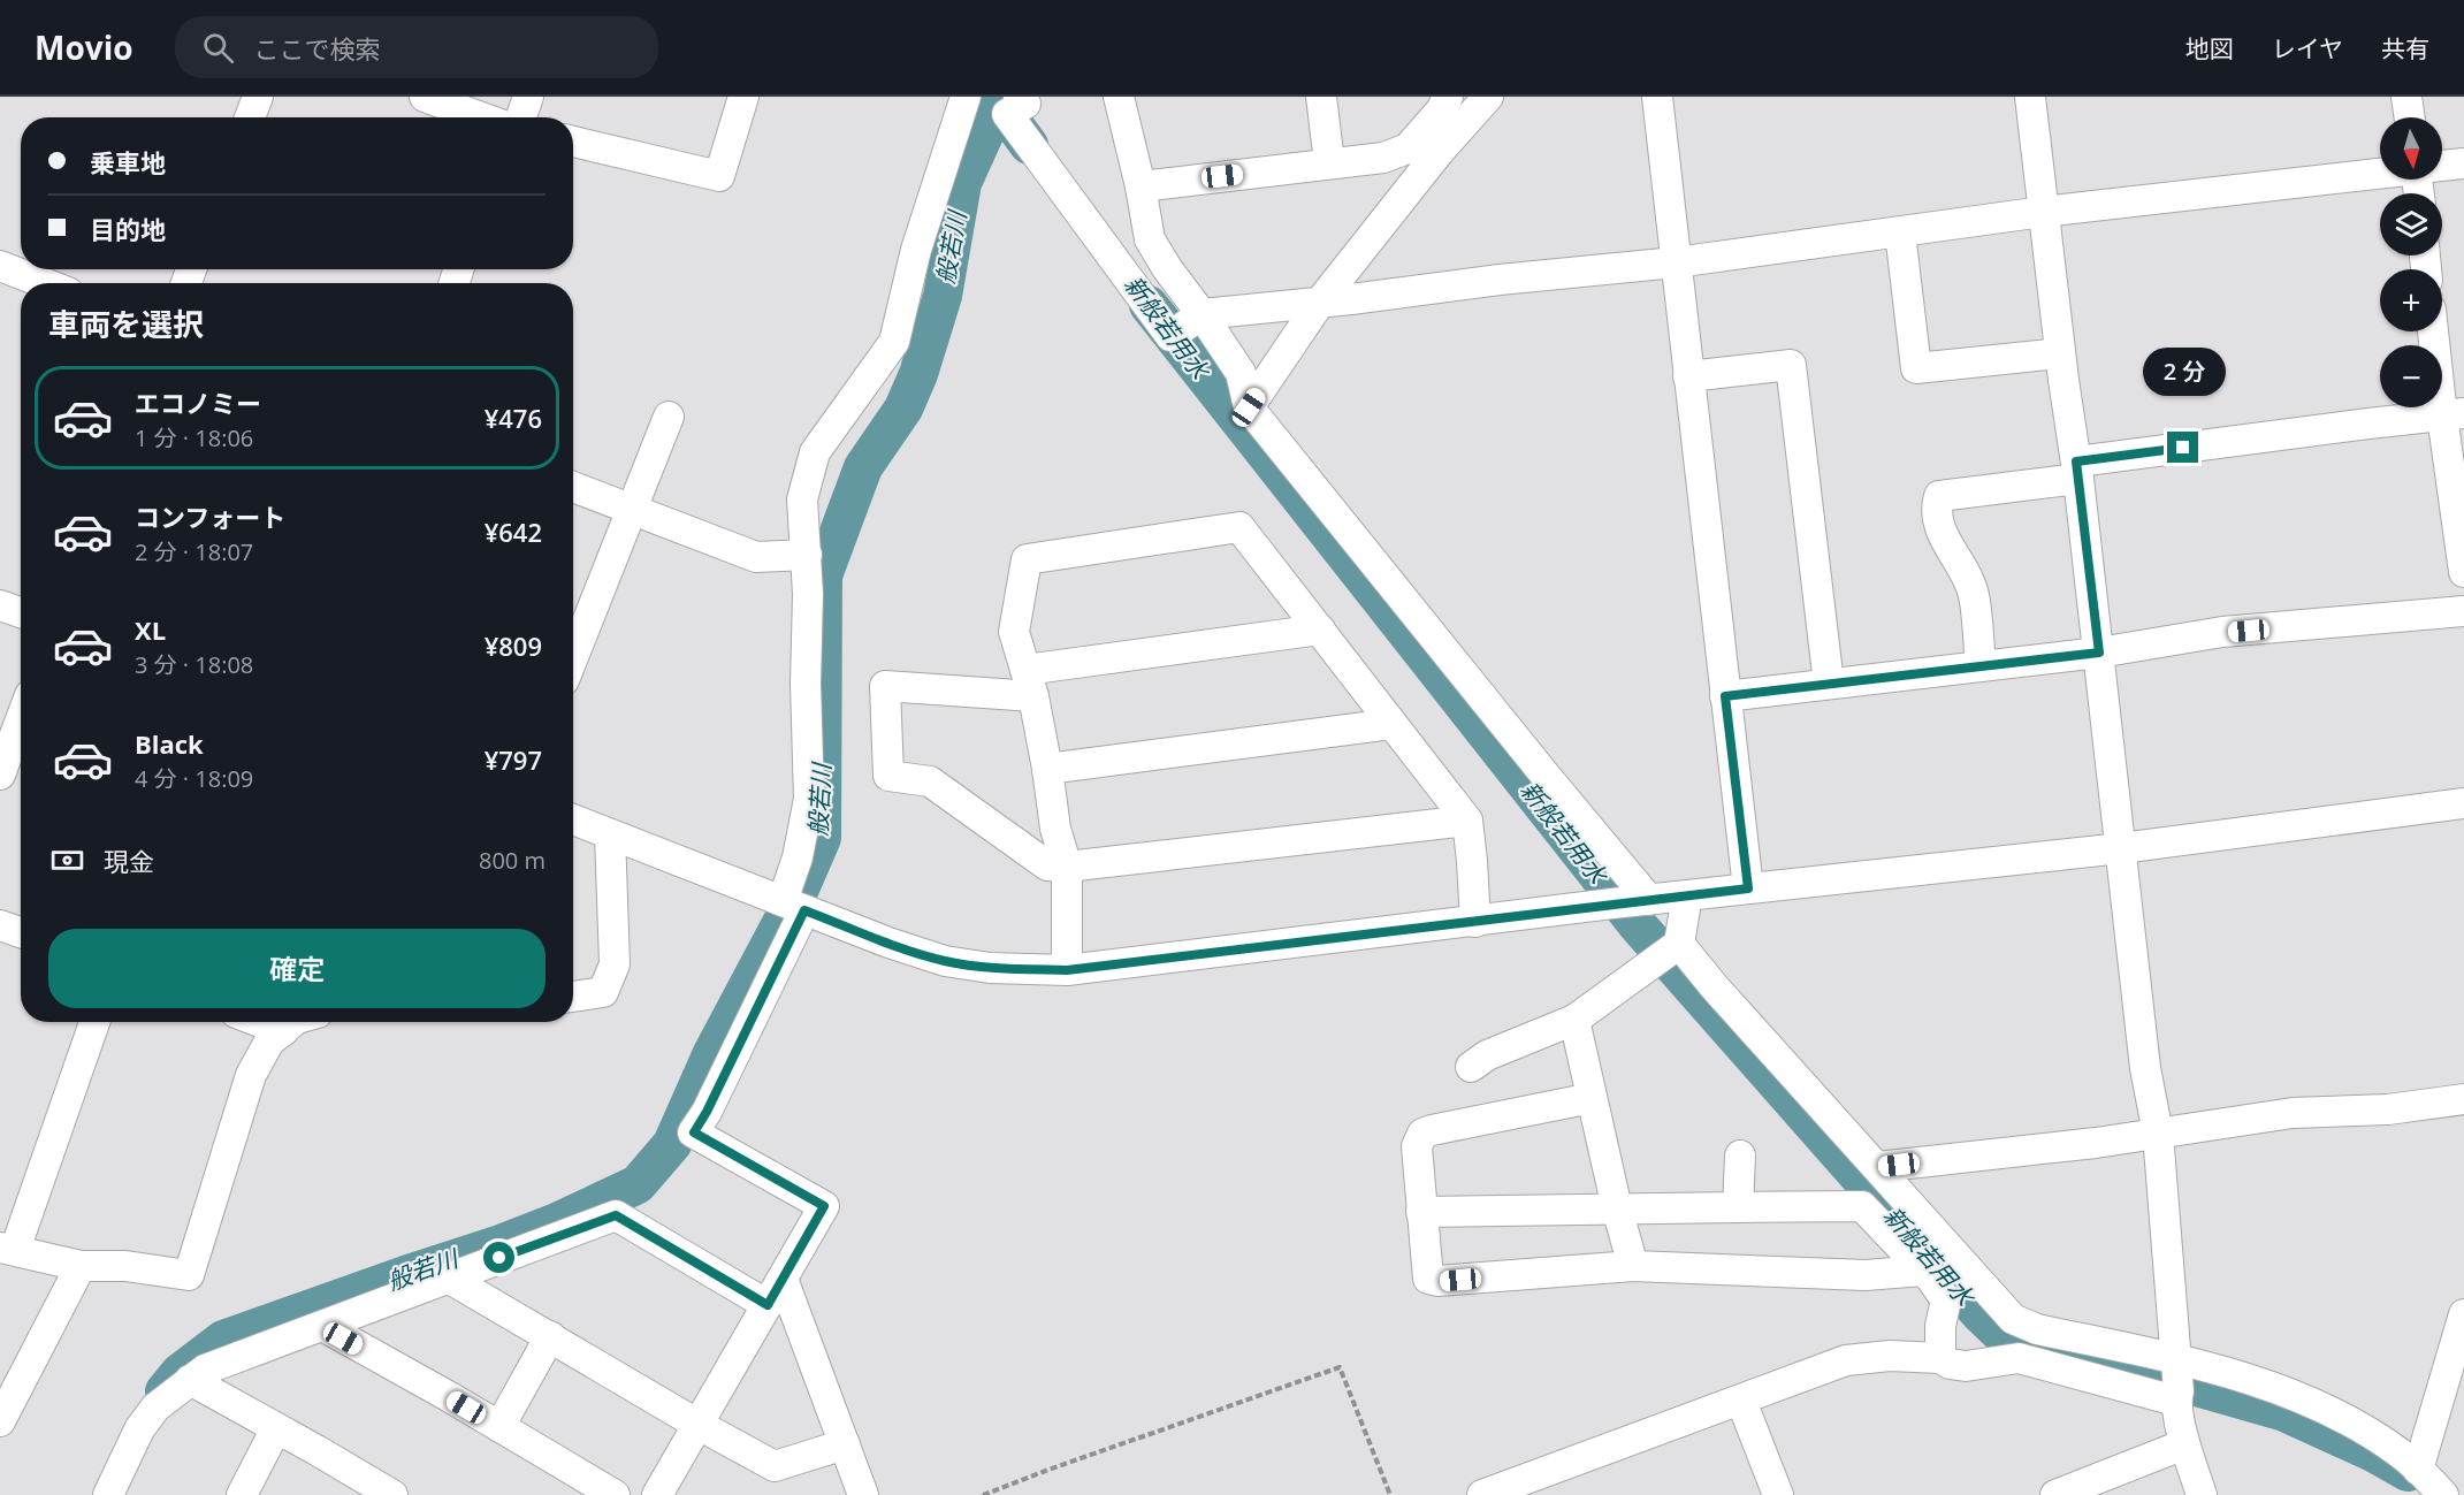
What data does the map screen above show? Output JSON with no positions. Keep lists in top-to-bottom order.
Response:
{
  "water": ["般若川", "新般若用水"],
  "north": "bottom",
  "page": {
    "header": "Movio",
    "search": "ここで検索",
    "nav": ["地図", "レイヤ", "共有"],
    "map_buttons": ["+", "−"],
    "banner": ["乗車地", "目的地"],
    "heading": "車両を選択",
    "bubble": "2 分",
    "list": [
      {
        "name": "エコノミー",
        "note": "1 分 · 18:06",
        "value": "¥476"
      },
      {
        "name": "コンフォート",
        "note": "2 分 · 18:07",
        "value": "¥642"
      },
      {
        "name": "XL",
        "note": "3 分 · 18:08",
        "value": "¥809"
      },
      {
        "name": "Black",
        "note": "4 分 · 18:09",
        "value": "¥797"
      }
    ],
    "pay": ["現金", "800 m"],
    "buttons": "確定"
  }
}
